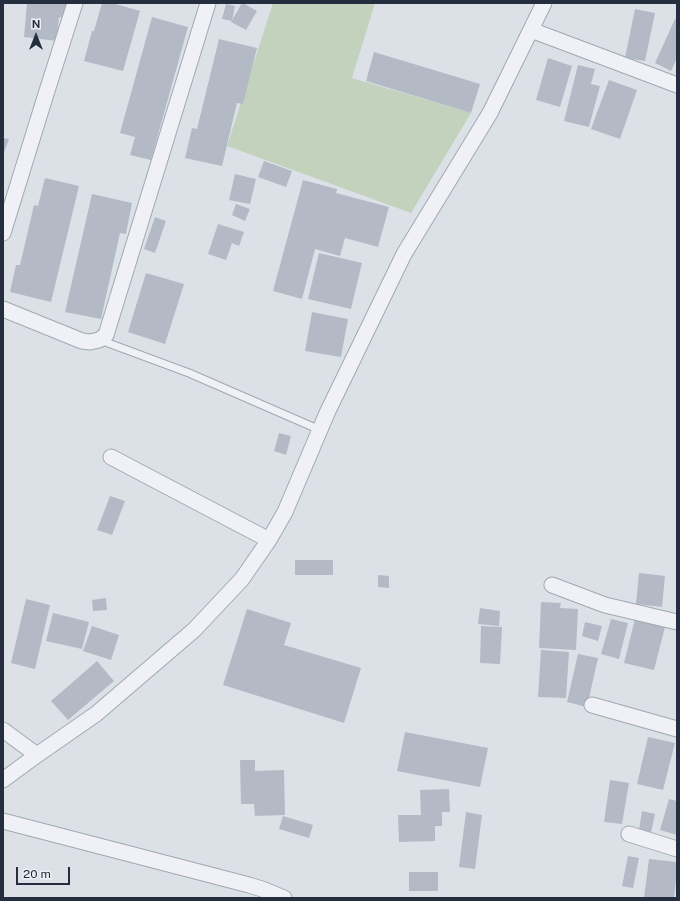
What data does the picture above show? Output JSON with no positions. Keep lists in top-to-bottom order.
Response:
{
  "scale_bar": "20 m",
  "north": "top"
}
